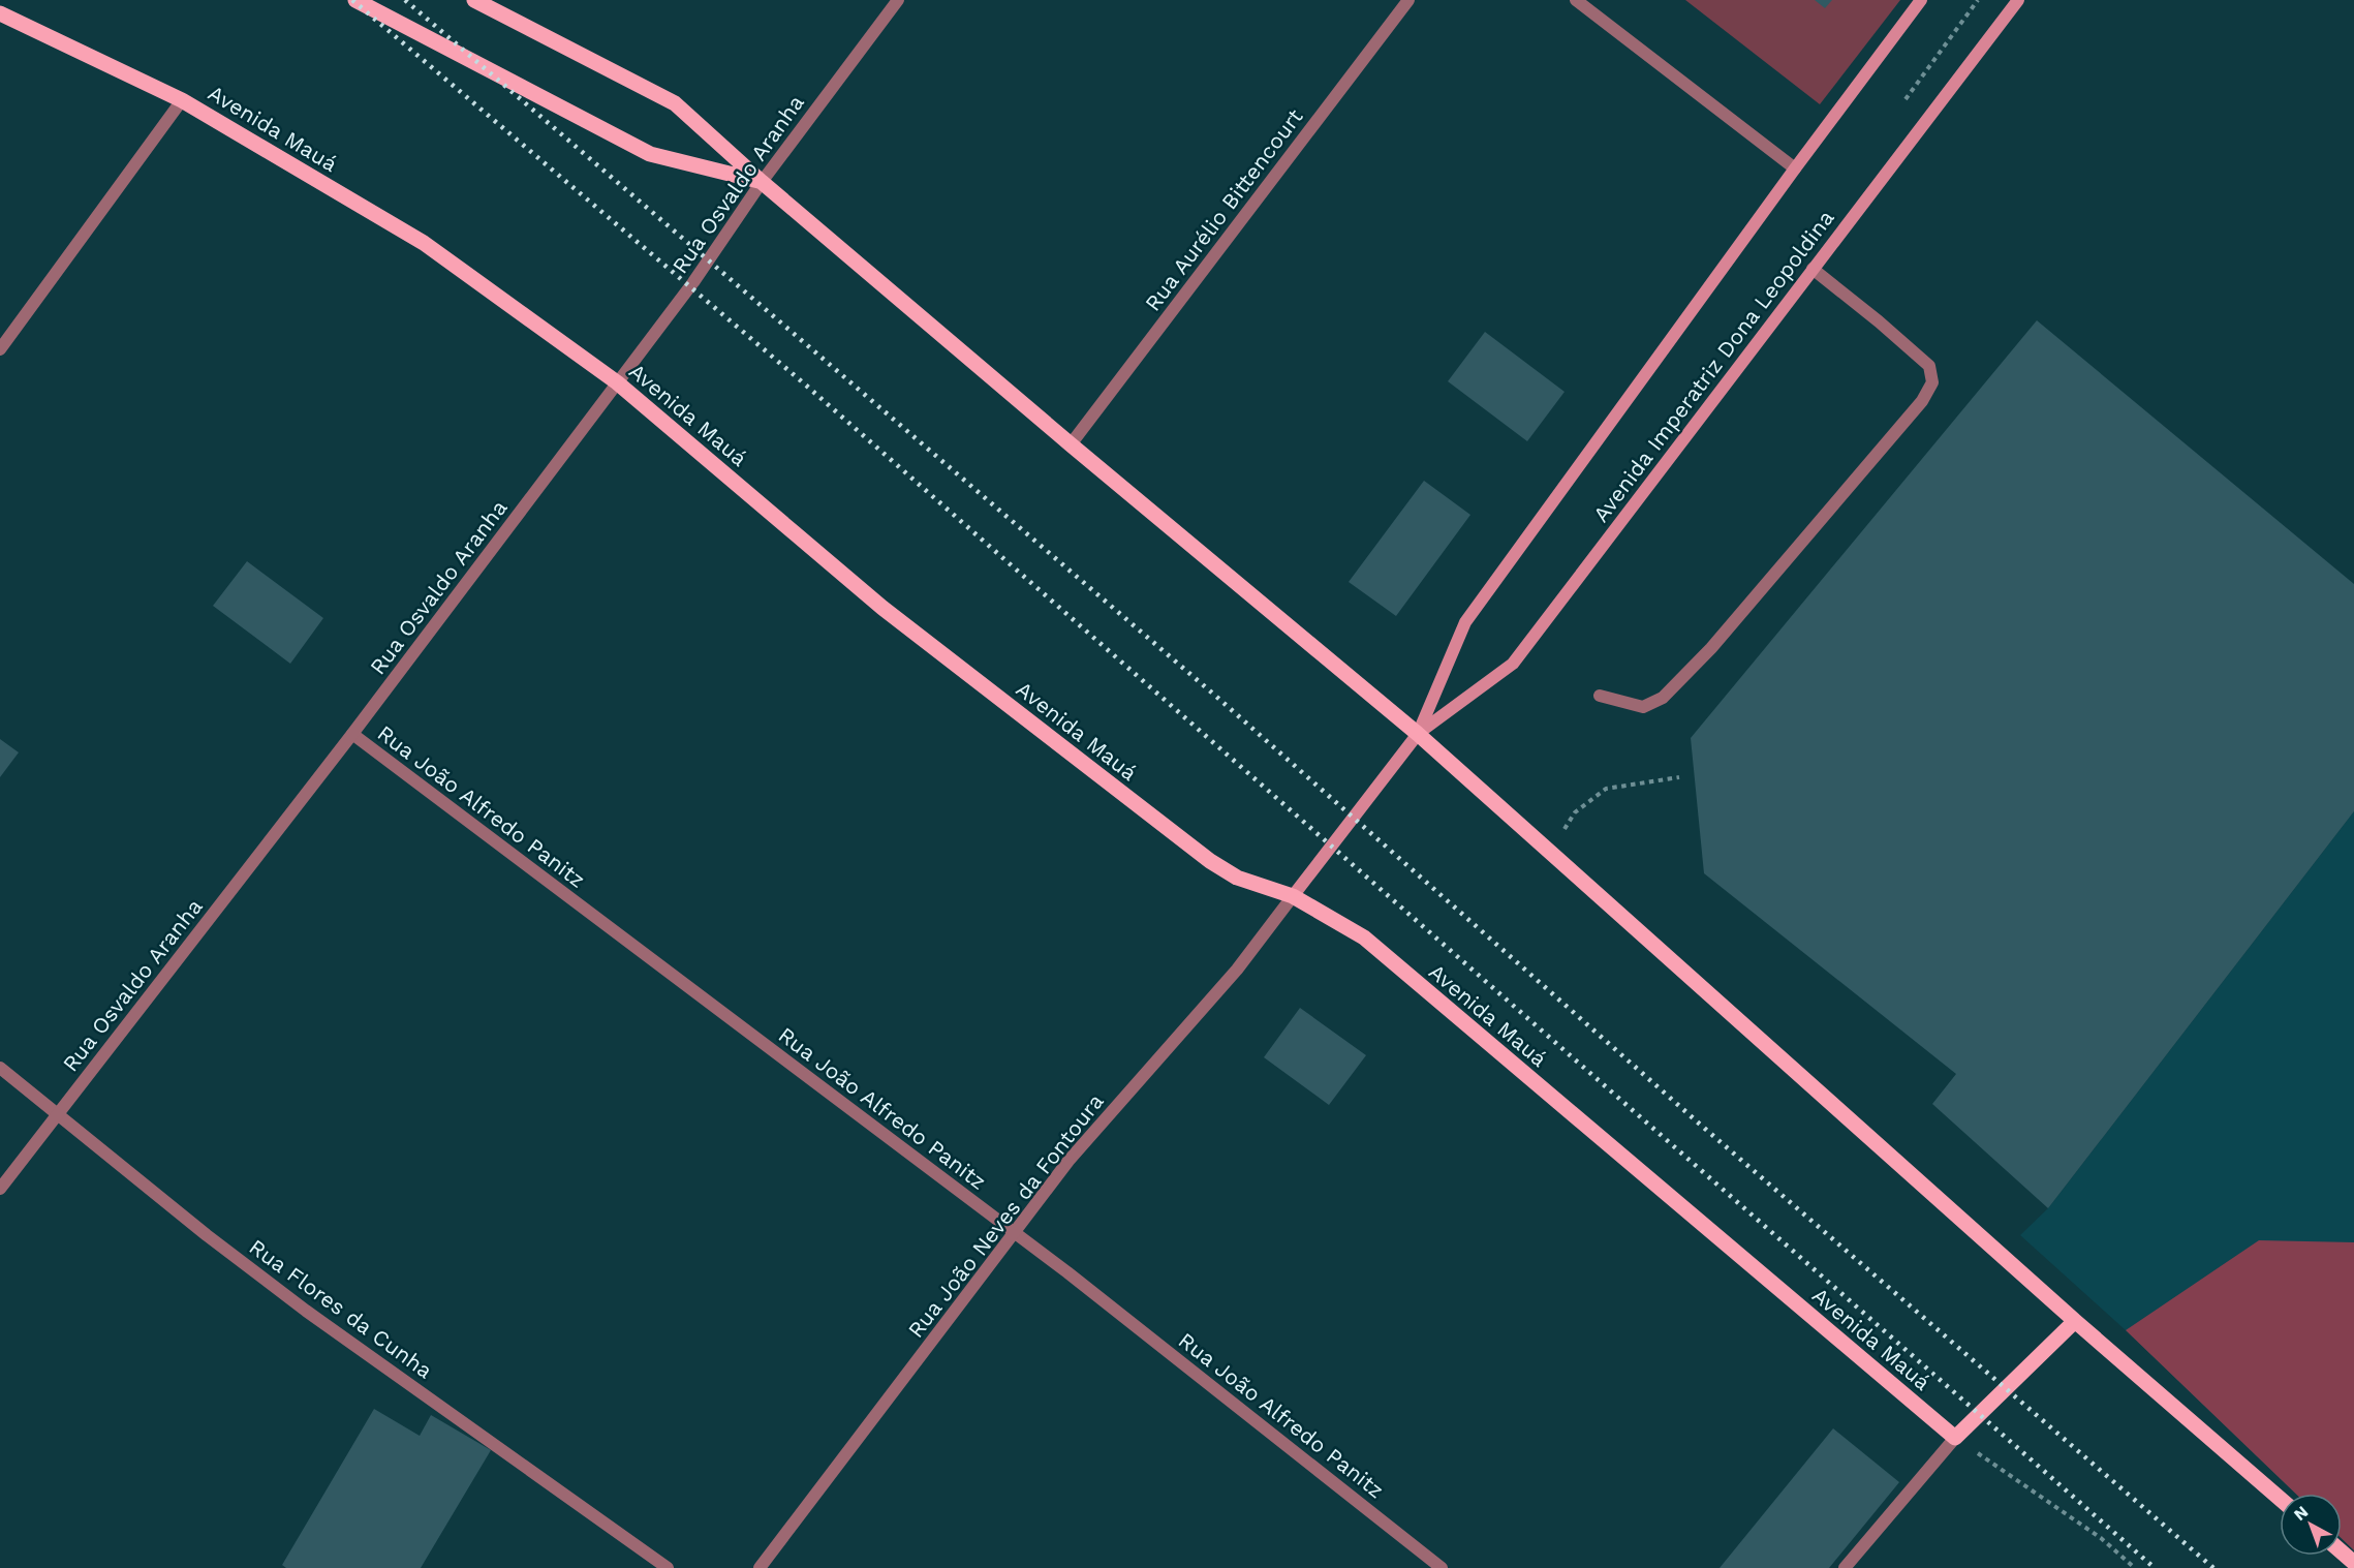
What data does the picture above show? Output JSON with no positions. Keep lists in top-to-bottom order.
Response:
{
  "streets": {
    "main road": ["Avenida Mauá", "Avenida Imperatriz Dona Leopoldina"],
    "street": [
      "Rua Osvaldo Aranha",
      "Rua Aurélio Bittencourt",
      "Rua João Alfredo Panitz",
      "Rua João Neves da Fontoura",
      "Rua Flores da Cunha"
    ]
  },
  "crossings": [
    ["Avenida Mauá", "Rua Osvaldo Aranha"],
    ["Avenida Mauá", "Avenida Imperatriz Dona Leopoldina"],
    ["Avenida Mauá", "Rua João Neves da Fontoura"],
    ["Rua Osvaldo Aranha", "Rua João Alfredo Panitz"],
    ["Rua Osvaldo Aranha", "Rua Flores da Cunha"],
    ["Avenida Imperatriz Dona Leopoldina", "Rua João Neves da Fontoura"],
    ["Rua João Alfredo Panitz", "Rua João Neves da Fontoura"]
  ],
  "north": "top left"
}
